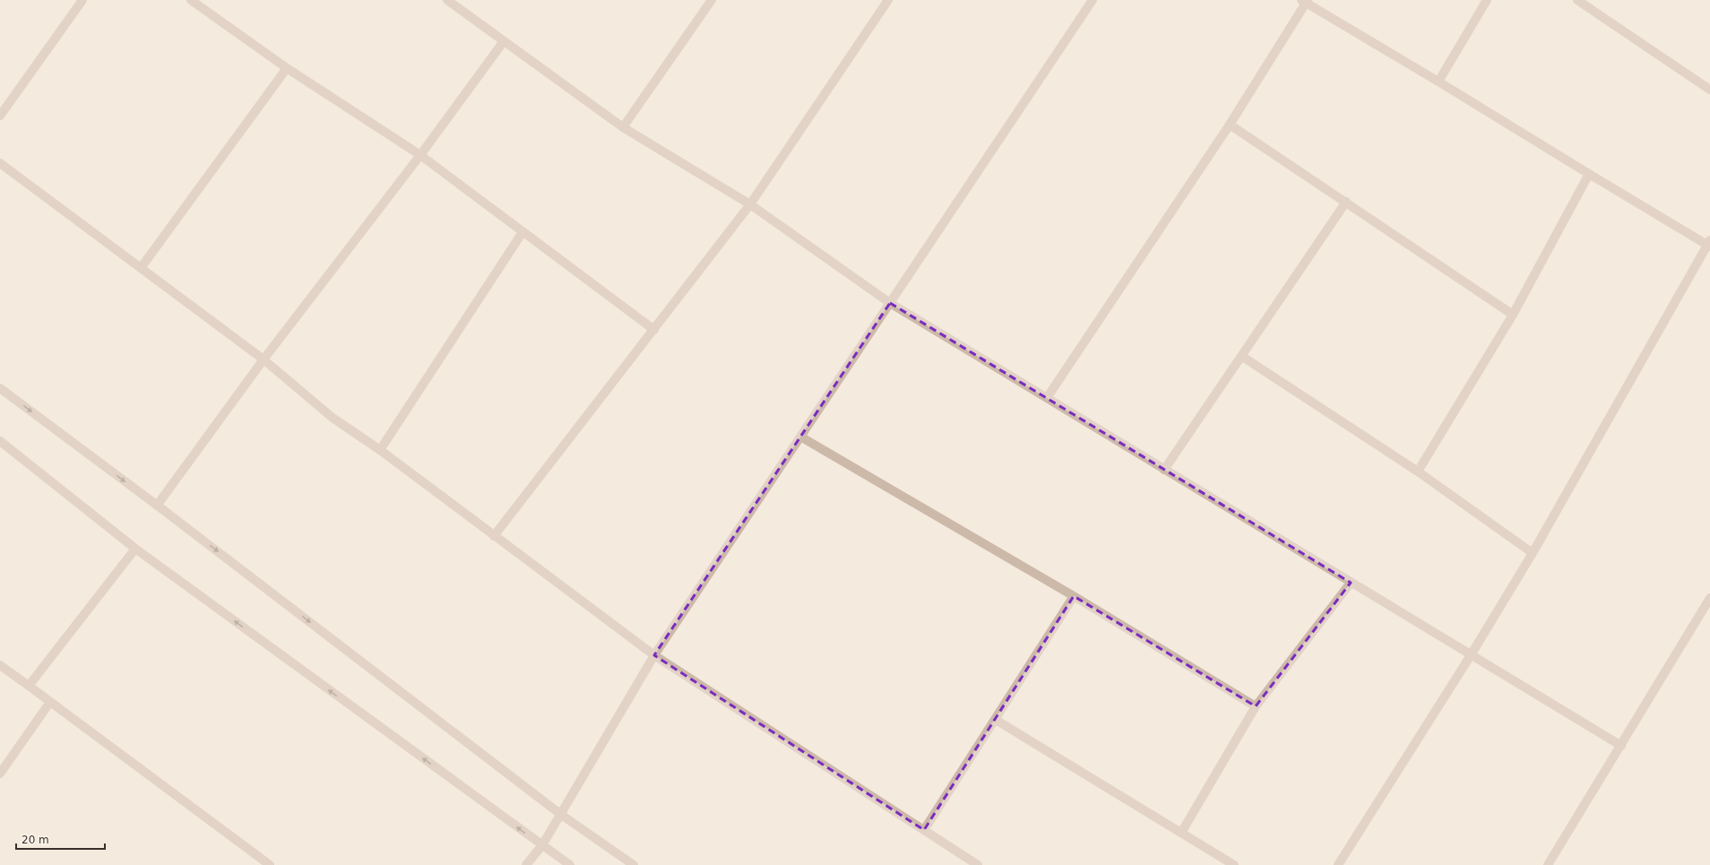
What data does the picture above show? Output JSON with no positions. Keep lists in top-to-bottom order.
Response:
{
  "scale_bar": "20 m"
}
